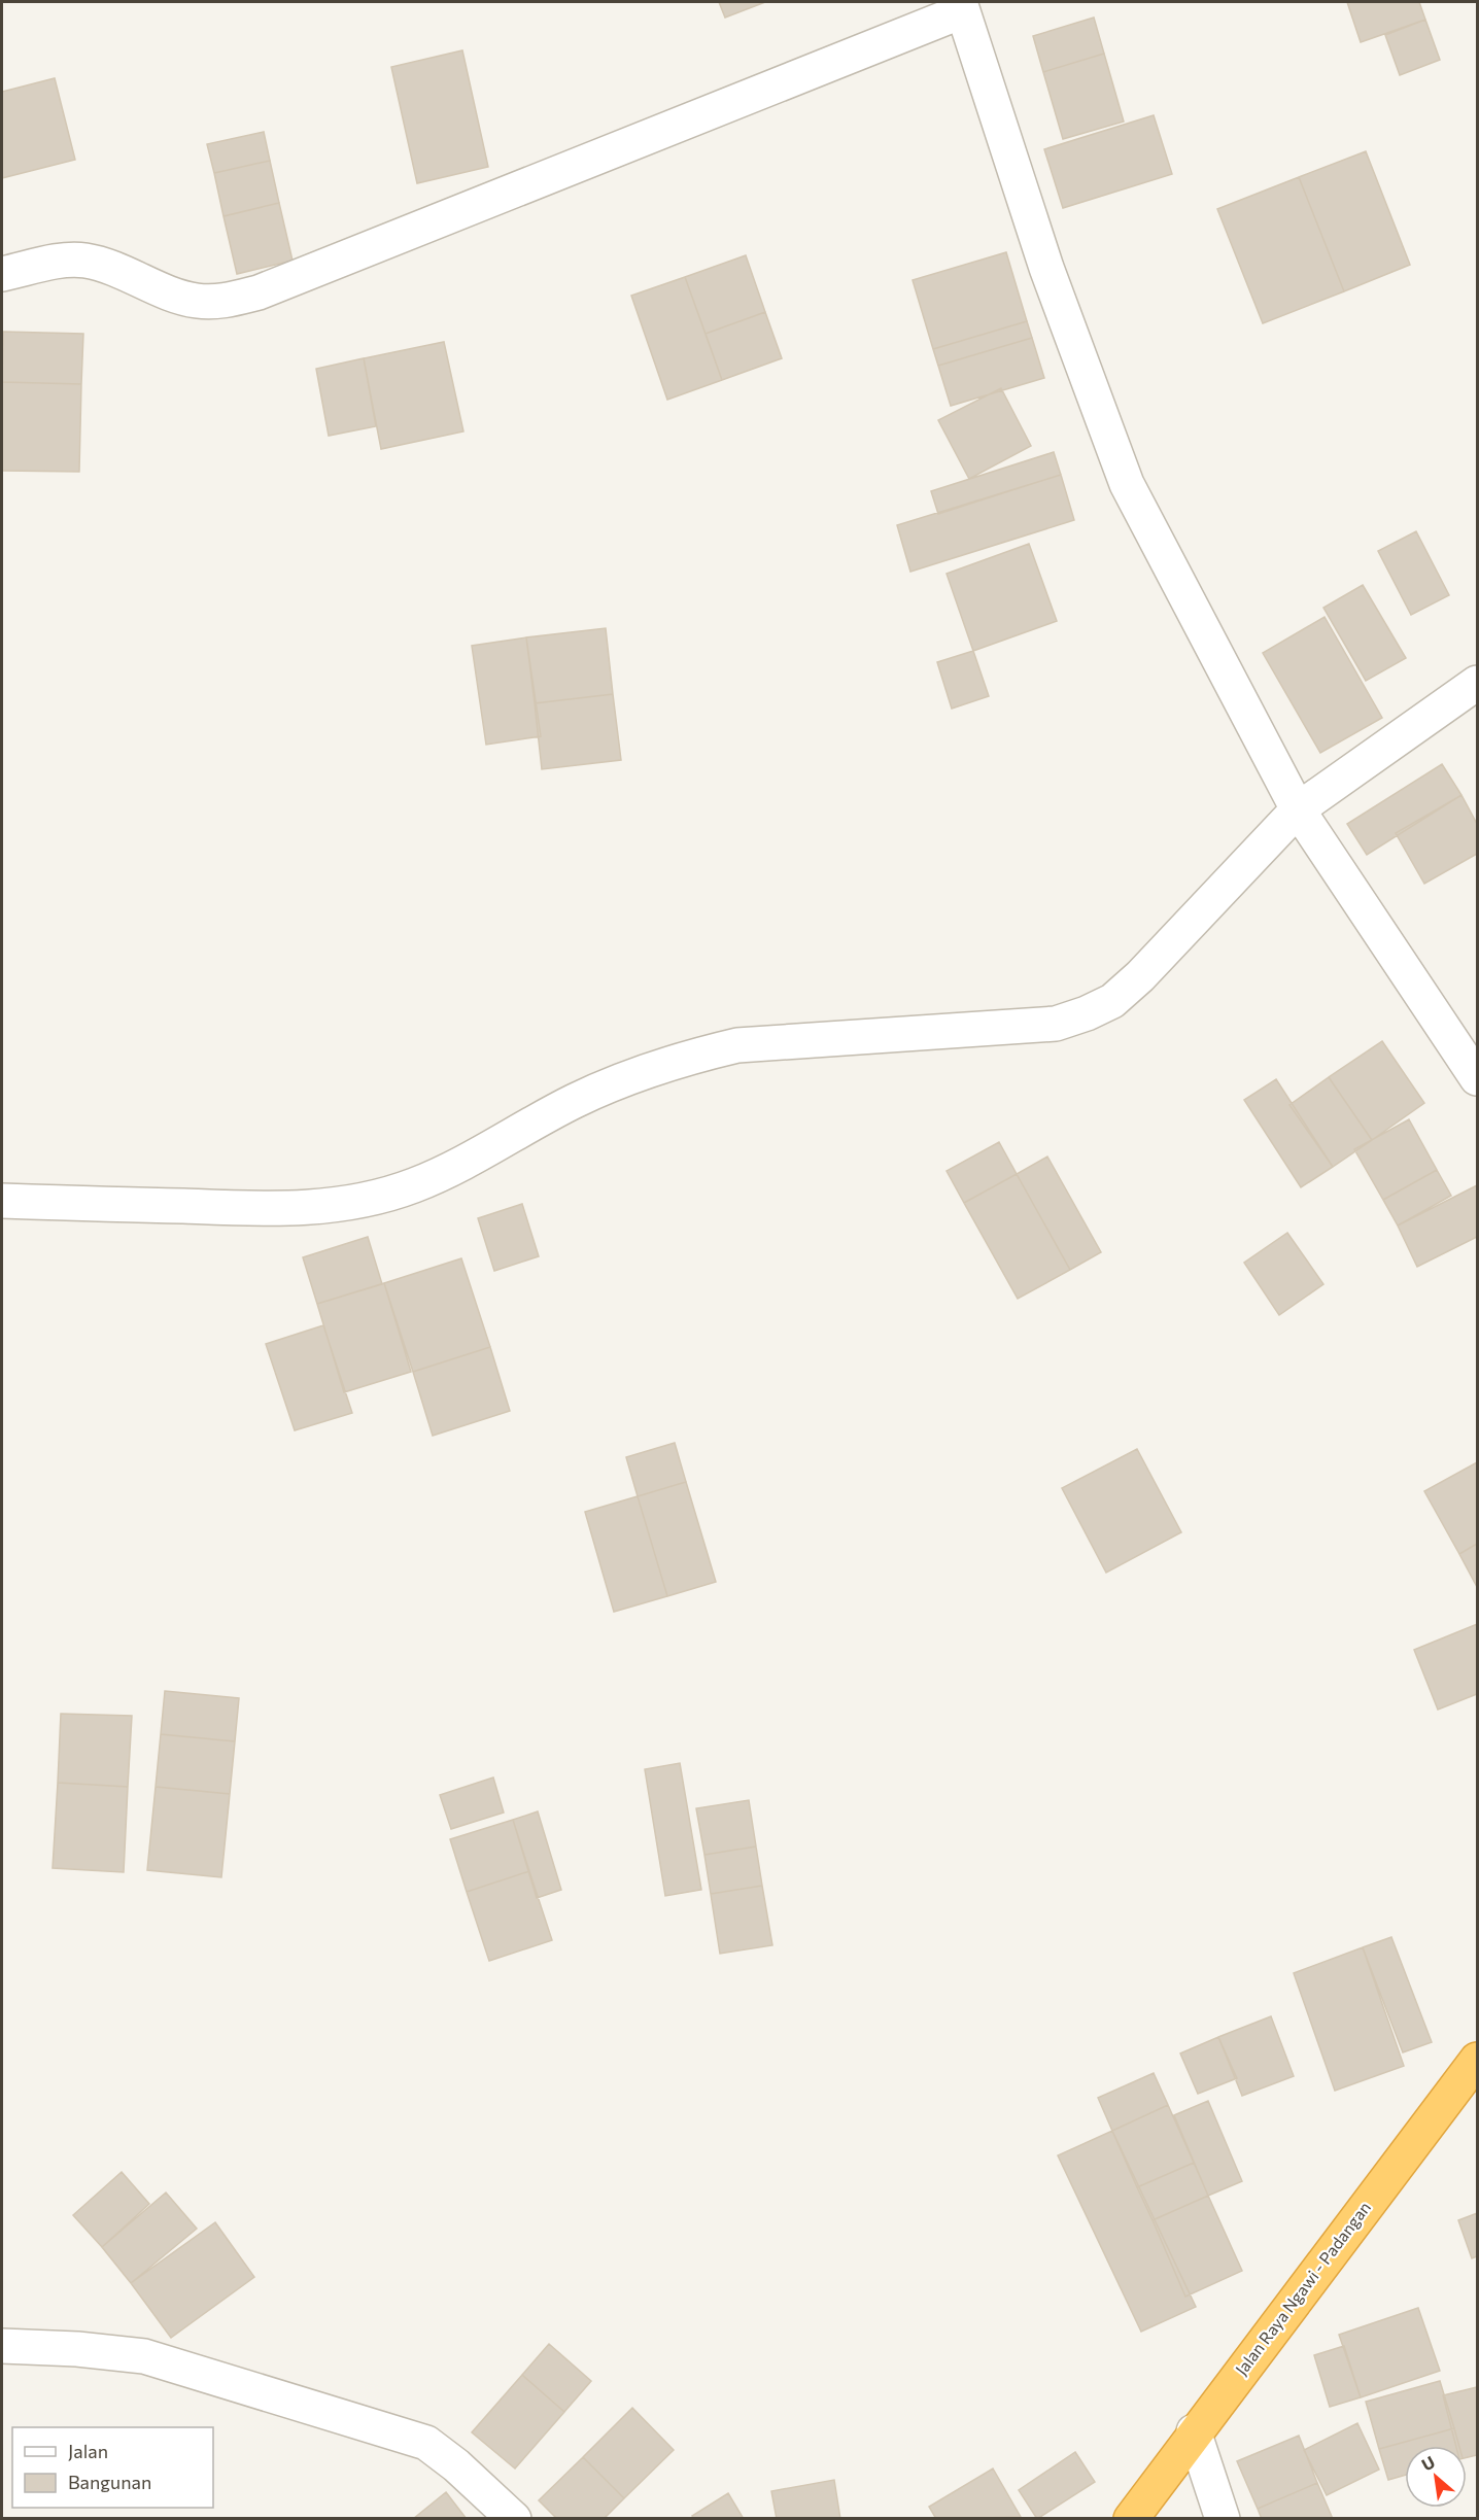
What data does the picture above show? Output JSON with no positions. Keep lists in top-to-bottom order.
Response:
{
  "streets": {
    "highway": ["Jalan Raya Ngawi - Padangan"]
  },
  "legend": ["Jalan", "Bangunan"],
  "north": "top left"
}
